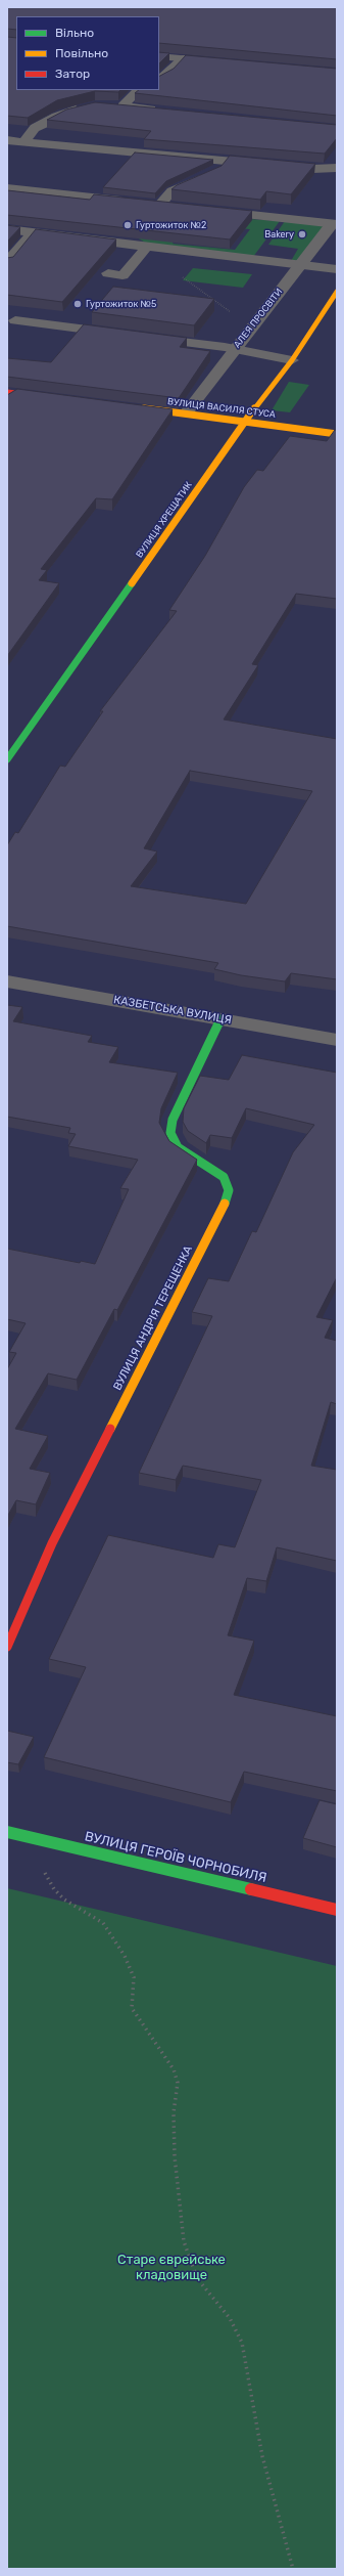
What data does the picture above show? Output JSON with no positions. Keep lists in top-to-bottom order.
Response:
{
  "streets": {
    "street": [
      "АЛЕЯ ПРОСВІТИ",
      "ВУЛИЦЯ ВАСИЛЯ СТУСА",
      "ВУЛИЦЯ ХРЕЩАТИК",
      "КАЗБЕТСЬКА ВУЛИЦЯ",
      "ВУЛИЦЯ АНДРІЯ ТЕРЕЩЕНКА",
      "ВУЛИЦЯ ГЕРОЇВ ЧОРНОБИЛЯ"
    ]
  },
  "crossings": [
    ["АЛЕЯ ПРОСВІТИ", "ВУЛИЦЯ ВАСИЛЯ СТУСА"],
    ["ВУЛИЦЯ ВАСИЛЯ СТУСА", "ВУЛИЦЯ ХРЕЩАТИК"],
    ["КАЗБЕТСЬКА ВУЛИЦЯ", "ВУЛИЦЯ АНДРІЯ ТЕРЕЩЕНКА"]
  ],
  "parks": ["Старе єврейське кладовище"],
  "places": ["Гуртожиток №2", "Bakery", "Гуртожиток №5"],
  "legend": ["Вільно", "Повільно", "Затор"]
}
